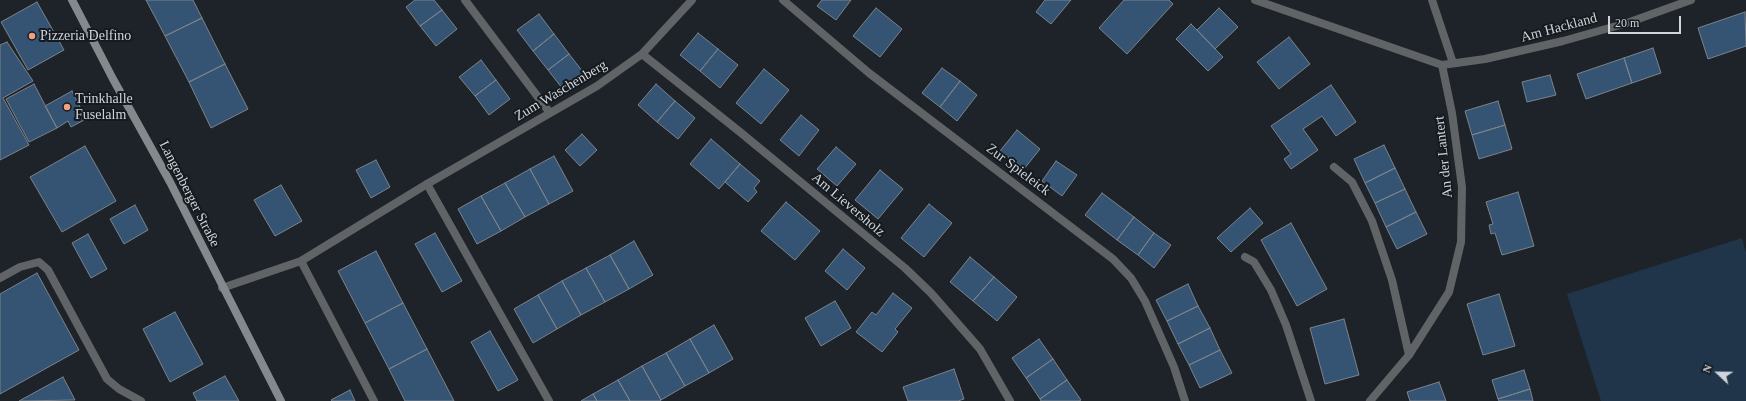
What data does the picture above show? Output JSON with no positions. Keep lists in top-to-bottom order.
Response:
{
  "streets": {
    "main road": ["Langenberger Straße"],
    "street": [
      "Am Hackland",
      "Zum Waschenberg",
      "An der Lantert",
      "Zur Spieleick",
      "Am Lieversholz"
    ]
  },
  "crossings": [
    ["Am Hackland", "An der Lantert"],
    ["Zum Waschenberg", "Langenberger Straße"],
    ["Zum Waschenberg", "Am Lieversholz"]
  ],
  "places": ["Pizzeria Delfino", "Trinkhalle Fuselalm"],
  "scale_bar": "20 m",
  "north": "left"
}
